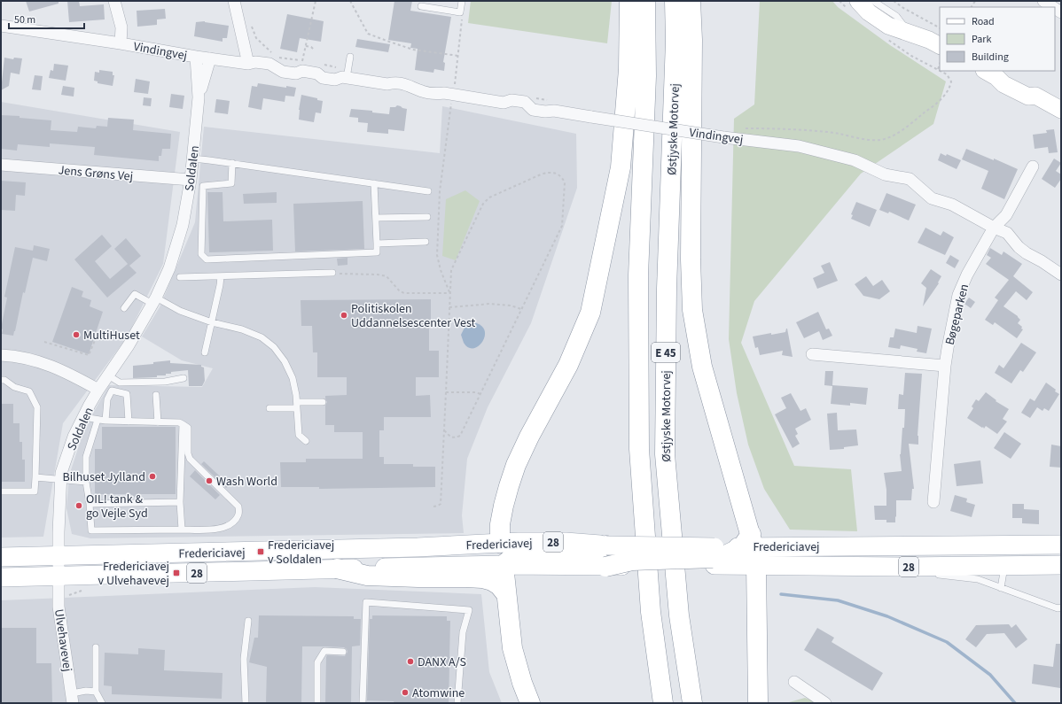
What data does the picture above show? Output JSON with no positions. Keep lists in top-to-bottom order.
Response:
{
  "streets": {
    "highway": ["Østjyske Motorvej", "E 45"],
    "main road": ["28", "Fredericiavej"],
    "street": [
      "Vindingvej",
      "Soldalen",
      "Jens Grøns Vej",
      "Bøgeparken",
      "Ulvehavevej"
    ]
  },
  "crossings": [
    ["Vindingvej", "Soldalen"],
    ["Vindingvej", "Bøgeparken"],
    ["Soldalen", "Jens Grøns Vej"],
    ["Soldalen", "Fredericiavej"],
    ["Soldalen", "Ulvehavevej"],
    ["Fredericiavej", "Ulvehavevej"]
  ],
  "places": {
    "other": [
      "Politiskolen Uddannelsescenter Vest",
      "MultiHuset",
      "Bilhuset Jylland",
      "Wash World",
      "OIL! tank & go Vejle Syd",
      "DANX A/S",
      "Atomwine"
    ],
    "transit": ["Fredericiavej v Soldalen", "Fredericiavej v Ulvehavevej"]
  },
  "legend": ["Road", "Park", "Building"],
  "scale_bar": "50 m"
}
